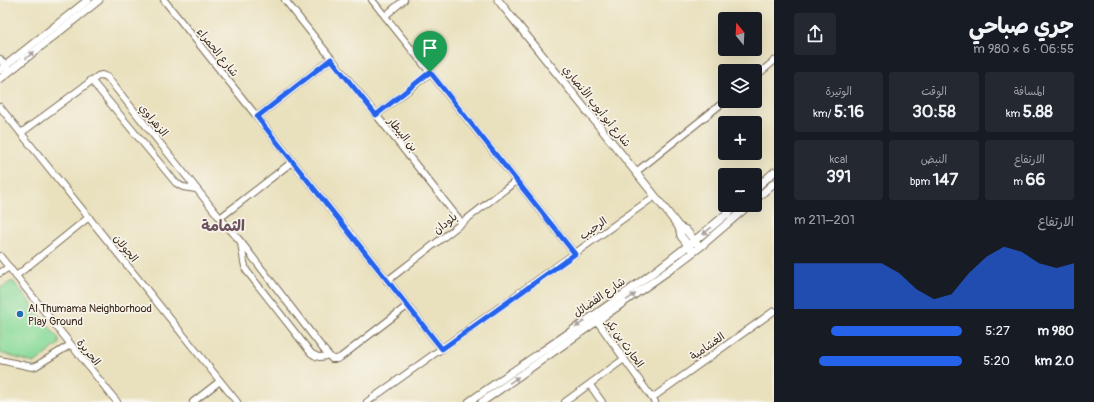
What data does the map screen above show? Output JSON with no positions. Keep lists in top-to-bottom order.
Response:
{
  "streets": {
    "street": [
      "شارع الحمراء",
      "شارع أبو أيوب الأنصاري",
      "الزهراوي",
      "بن البيطار",
      "بلودان",
      "الرحيب",
      "الجولان",
      "شارع الفضائل",
      "الحارث بن بكر",
      "الغشامية",
      "الحريرة"
    ]
  },
  "crossings": [
    ["شارع الحمراء", "بلودان"],
    ["شارع الحمراء", "الرحيب"],
    ["شارع أبو أيوب الأنصاري", "الرحيب"],
    ["شارع أبو أيوب الأنصاري", "شارع الفضائل"],
    ["بن البيطار", "بلودان"],
    ["شارع الفضائل", "الحارث بن بكر"],
    ["الحارث بن بكر", "الغشامية"]
  ],
  "districts": ["الثمامة"],
  "places": ["Al Thumama Neighborhood Play Ground"],
  "north": "top",
  "page": {
    "heading": ["جري صباحي", "06:55 · 6 × 980 m"],
    "map_buttons": ["+", "−"],
    "stats": [
      ["المسافة", "5.88 km"],
      ["الوقت", "30:58"],
      ["الوتيرة", "5:16 /km"],
      ["الارتفاع", "66 m"],
      ["النبض", "147 bpm"],
      ["kcal", "391"]
    ],
    "chart": ["الارتفاع", "201–211 m"],
    "list": [
      {
        "name": "980 m",
        "note": "5:27"
      },
      {
        "name": "2.0 km",
        "note": "5:20"
      }
    ]
  }
}
